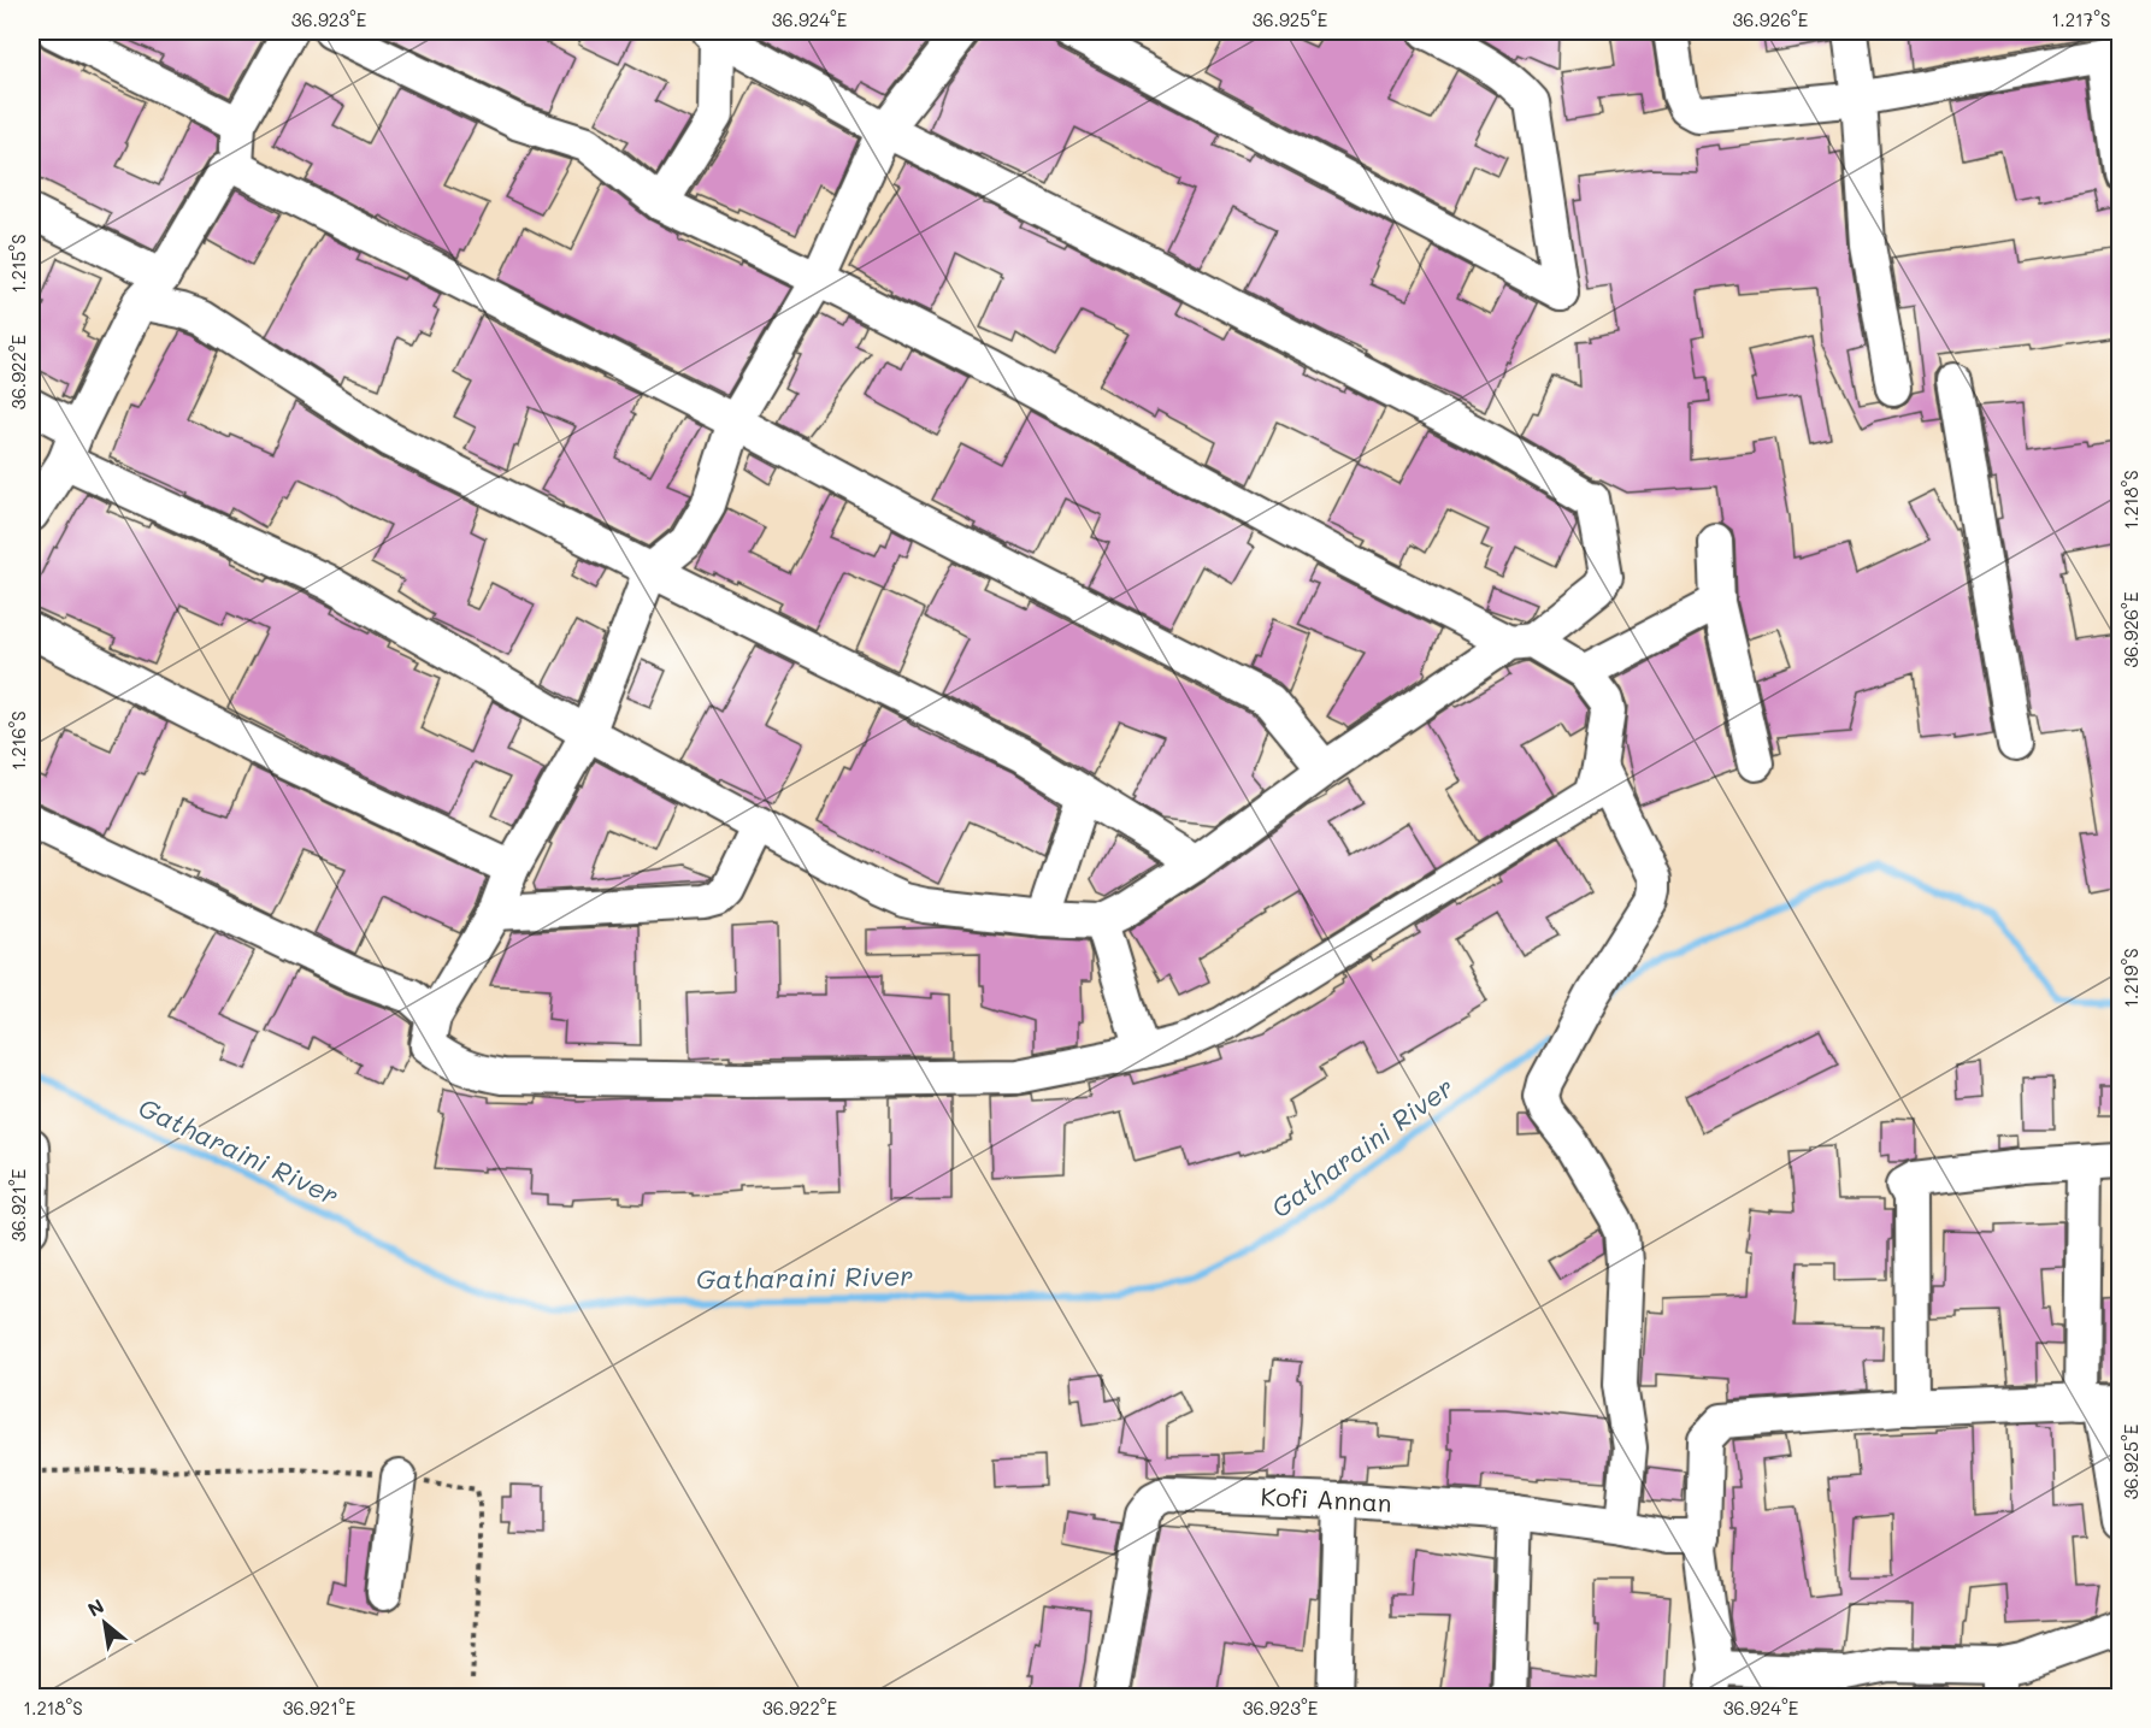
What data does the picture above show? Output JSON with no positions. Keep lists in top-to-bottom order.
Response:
{
  "streets": {
    "street": ["Kofi Annan"]
  },
  "water": ["Gatharaini River"],
  "north": "top left",
  "coordinates": [
    "36.923°E",
    "36.924°E",
    "36.925°E",
    "36.926°E",
    "1.217°S",
    "1.215°S",
    "36.922°E",
    "1.218°S",
    "1.216°S",
    "1.219°S",
    "36.921°E"
  ]
}
